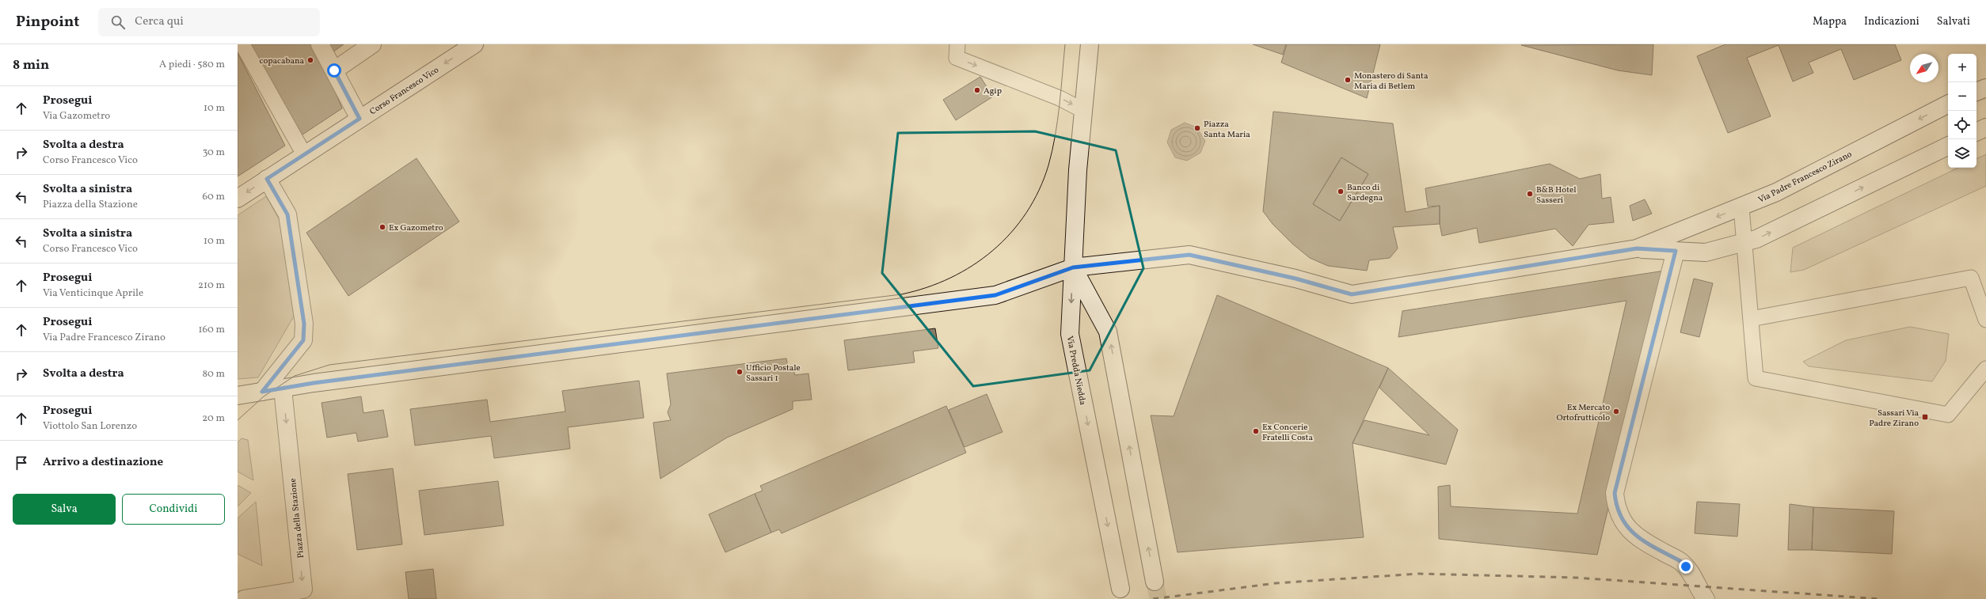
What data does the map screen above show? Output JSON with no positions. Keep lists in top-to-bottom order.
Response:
{
  "streets": {
    "street": [
      "Corso Francesco Vico",
      "Via Padre Francesco Zirano",
      "Via Predda Niedda",
      "Piazza della Stazione"
    ]
  },
  "crossings": [
    ["Via Padre Francesco Zirano", "Via Predda Niedda"],
    ["Via Padre Francesco Zirano", "Piazza della Stazione"]
  ],
  "one_way": ["Corso Francesco Vico", "Piazza della Stazione"],
  "places": {
    "other": [
      "copacabana",
      "Monastero di Santa Maria di Betlem",
      "Agip",
      "Piazza Santa Maria",
      "Banco di Sardegna",
      "B&B Hotel Sasseri",
      "Ex Gazometro",
      "Ufficio Postale Sassari 1",
      "Ex Mercato Ortofrutticolo",
      "Ex Concerie Fratelli Costa"
    ],
    "transit": ["Sassari Via Padre Zirano"]
  },
  "north": "bottom left",
  "page": {
    "header": "Pinpoint",
    "search": "Cerca qui",
    "nav": ["Mappa", "Indicazioni", "Salvati"],
    "heading": ["8 min", "A piedi · 580 m"],
    "map_buttons": ["+", "−"],
    "list": [
      ["Prosegui", "Via Gazometro", "10 m"],
      ["Svolta a destra", "Corso Francesco Vico", "30 m"],
      ["Svolta a sinistra", "Piazza della Stazione", "60 m"],
      ["Svolta a sinistra", "Corso Francesco Vico", "10 m"],
      ["Prosegui", "Via Venticinque Aprile", "210 m"],
      ["Prosegui", "Via Padre Francesco Zirano", "160 m"],
      ["Svolta a destra", "80 m"],
      ["Prosegui", "Viottolo San Lorenzo", "20 m"],
      "Arrivo a destinazione"
    ],
    "buttons": ["Salva", "Condividi"]
  }
}
